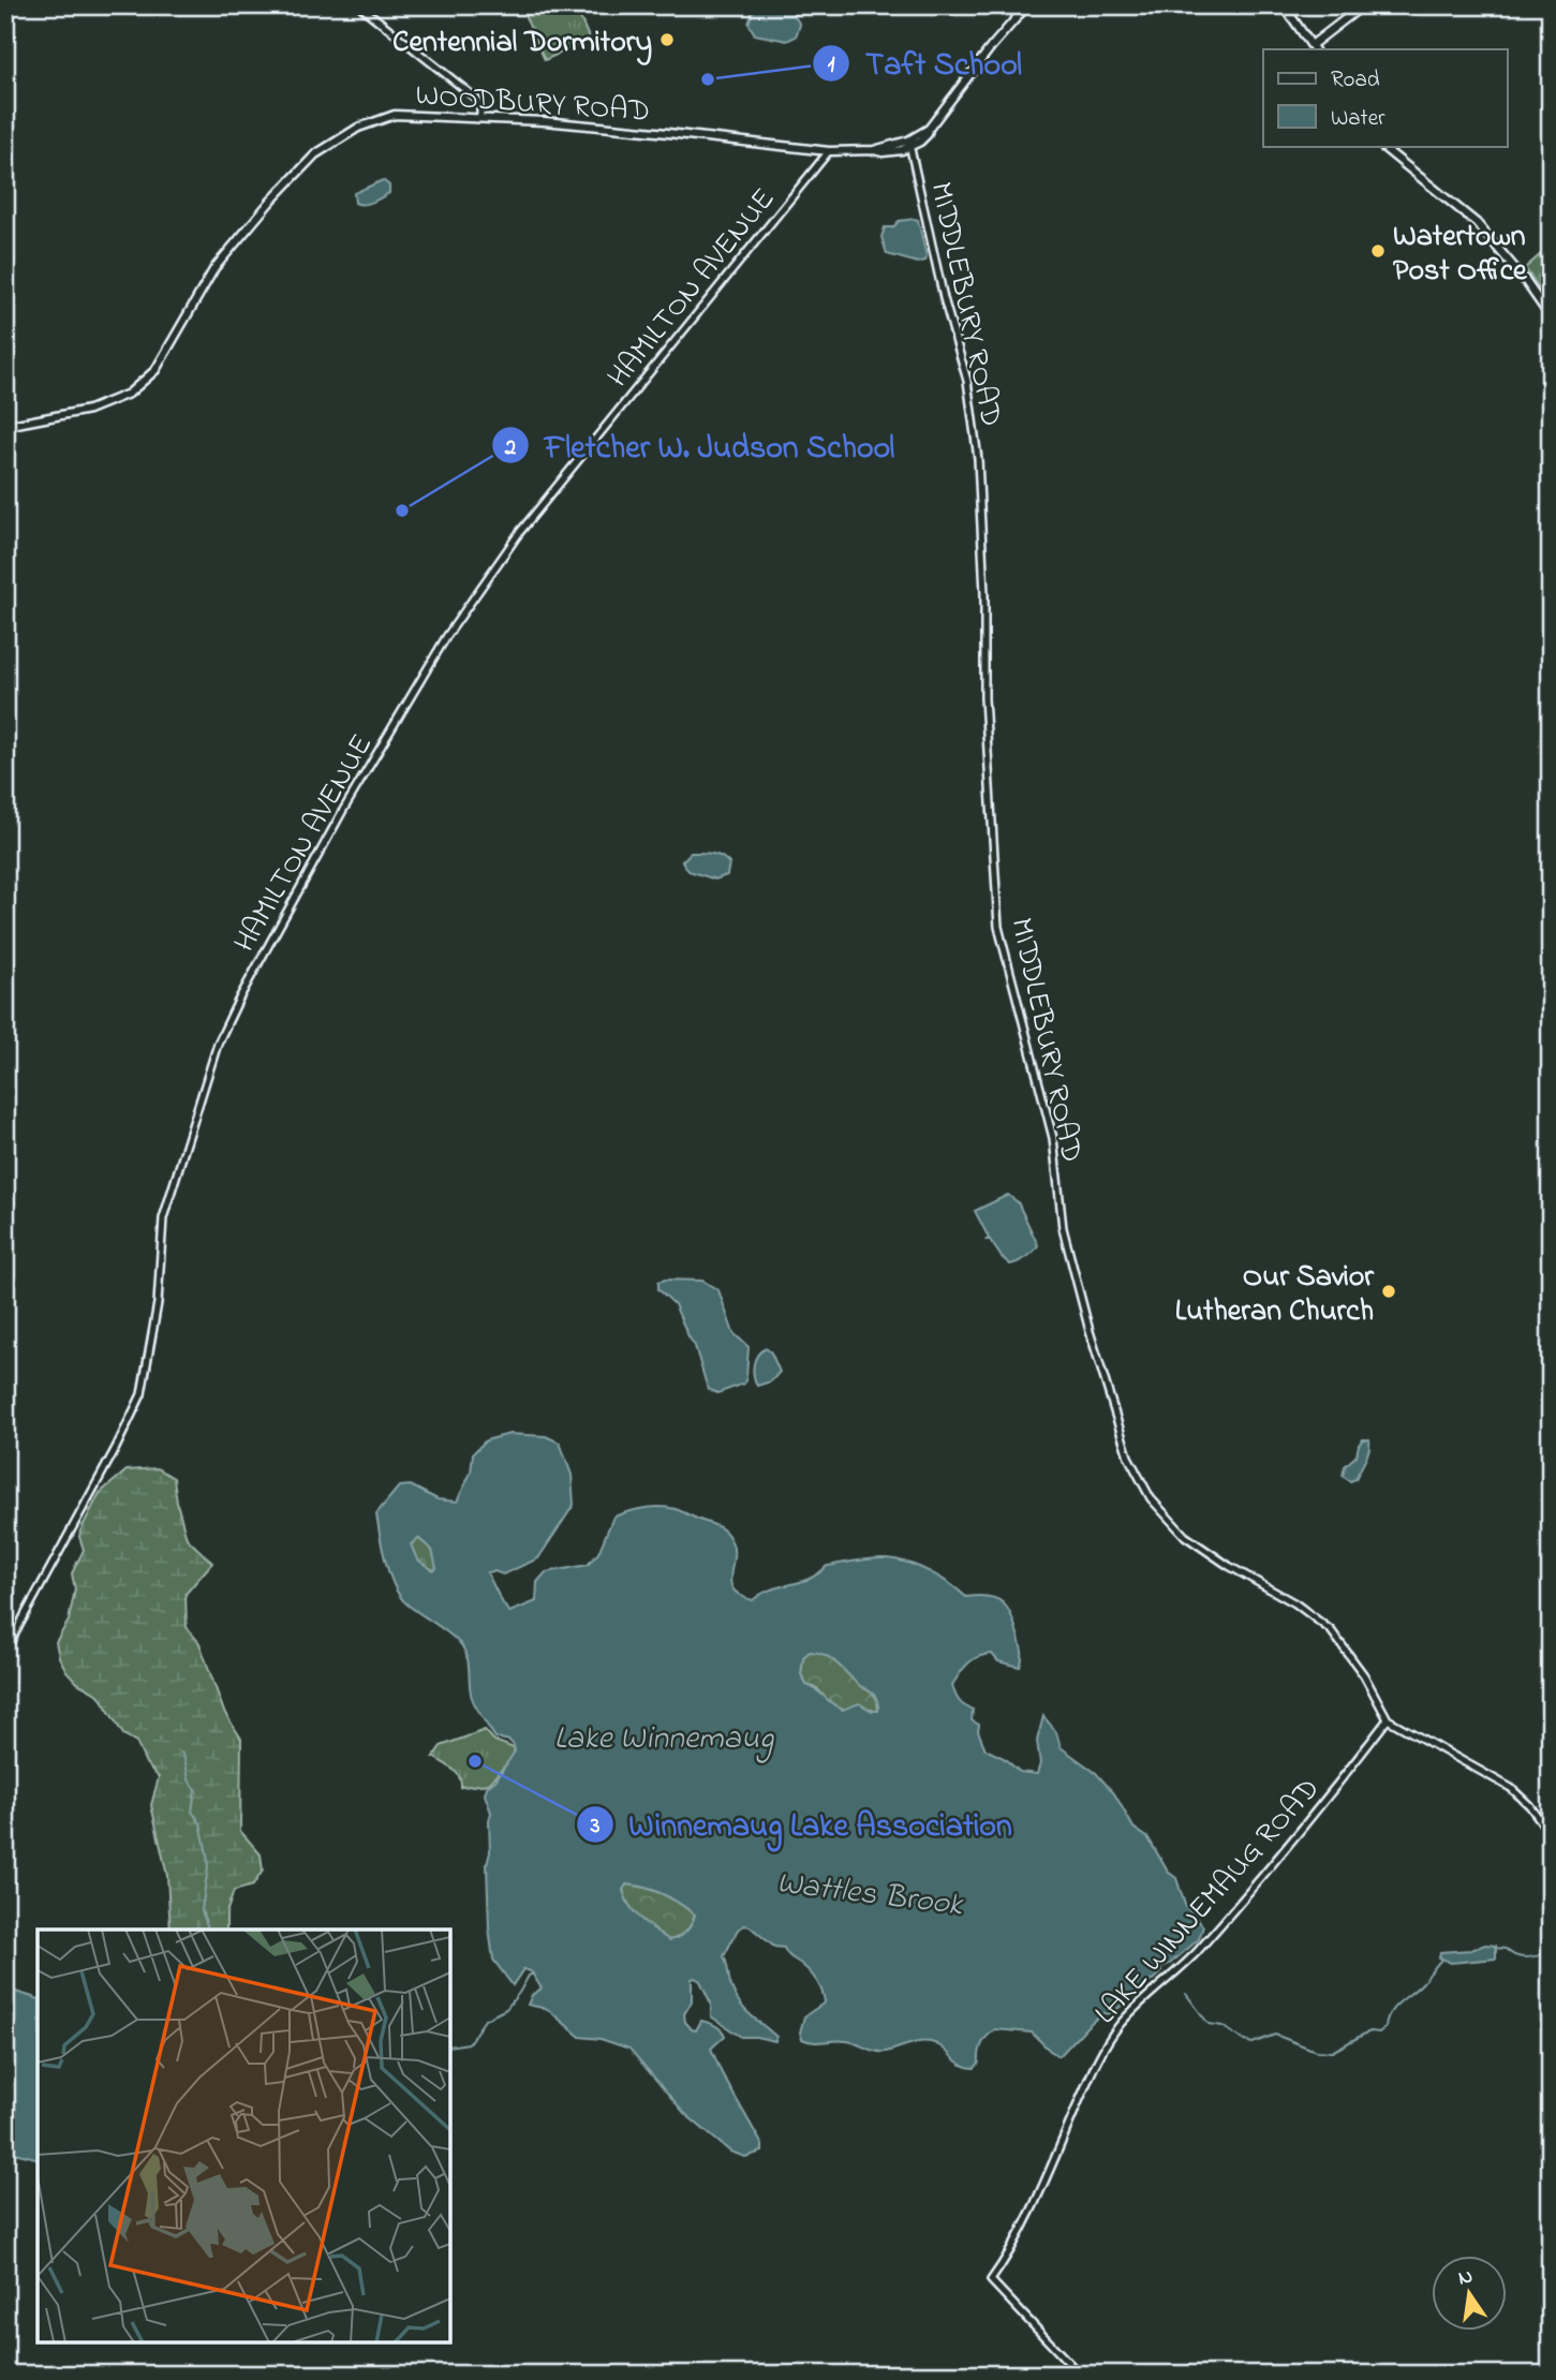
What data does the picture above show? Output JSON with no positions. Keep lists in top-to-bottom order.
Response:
{
  "streets": {
    "main road": ["WOODBURY ROAD"],
    "street": ["HAMILTON AVENUE", "MIDDLEBURY ROAD", "LAKE WINNEMAUG ROAD"]
  },
  "crossings": [
    ["WOODBURY ROAD", "HAMILTON AVENUE"],
    ["WOODBURY ROAD", "MIDDLEBURY ROAD"],
    ["MIDDLEBURY ROAD", "LAKE WINNEMAUG ROAD"]
  ],
  "water": ["Lake Winnemaug", "Wattles Brook"],
  "places": [
    "Centennial Dormitory",
    "Taft School",
    "Watertown Post Office",
    "Fletcher W. Judson School",
    "Our Savior Lutheran Church",
    "Winnemaug Lake Association"
  ],
  "legend": ["Road", "Water"],
  "north": "top"
}
